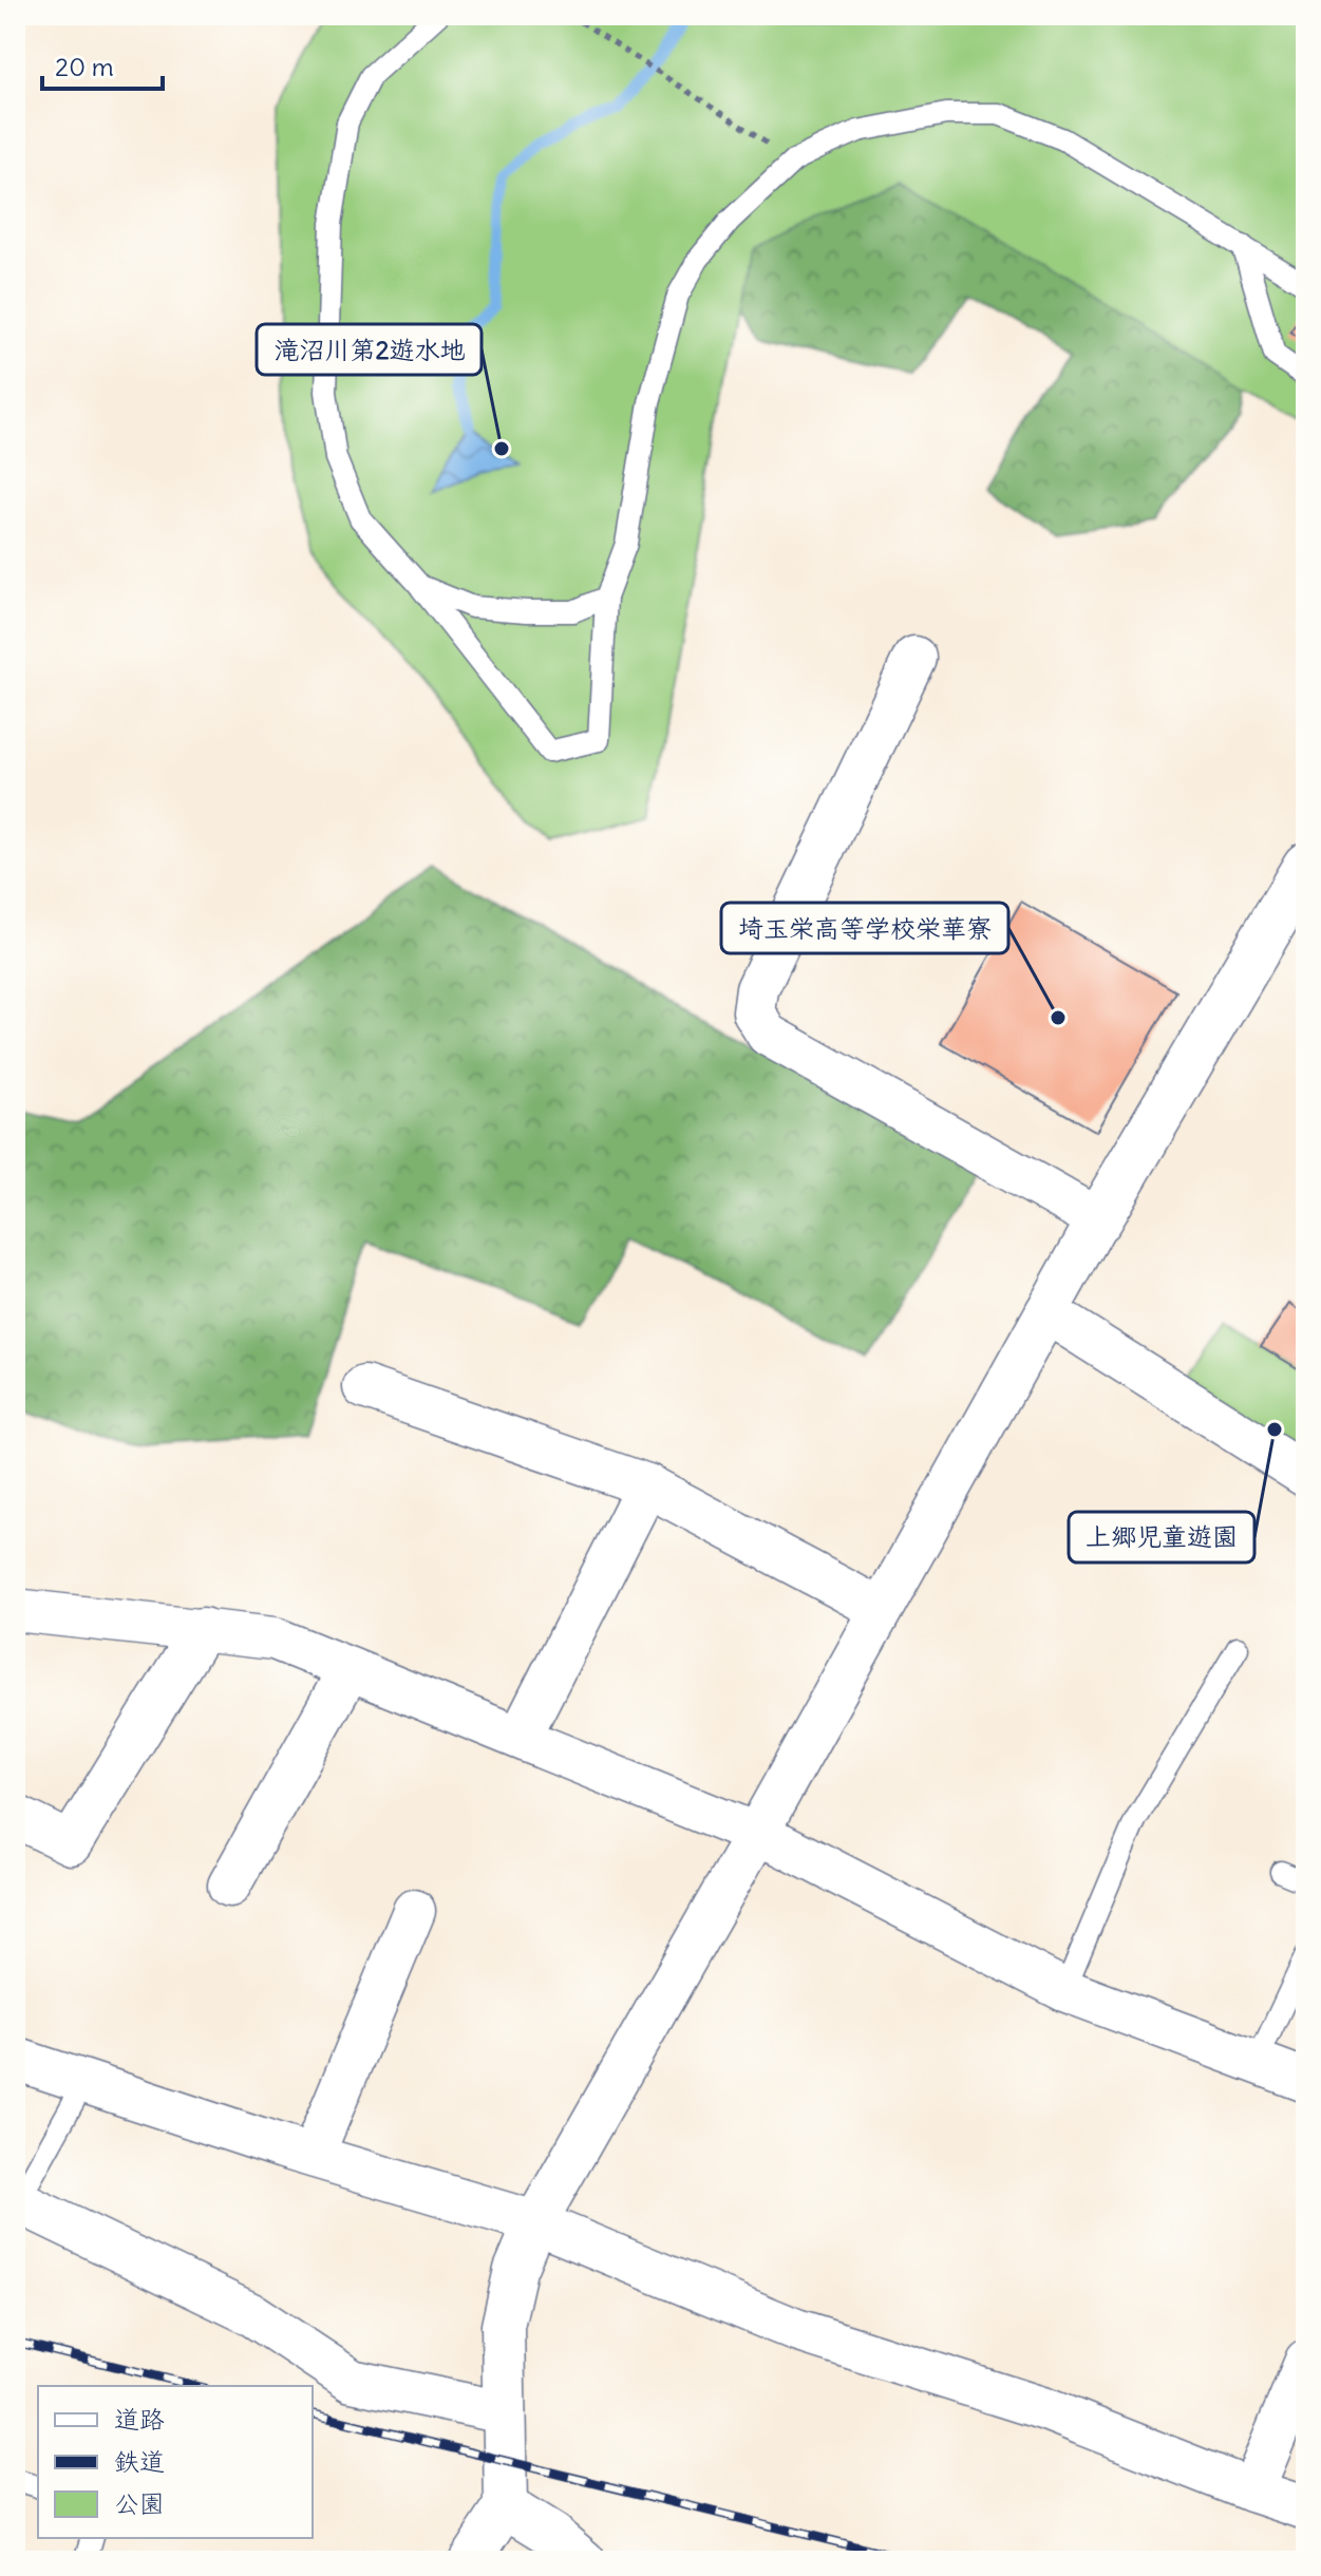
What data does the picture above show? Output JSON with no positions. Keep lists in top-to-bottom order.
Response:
{
  "places": ["滝沼川第2遊水地", "埼玉栄高等学校栄華寮", "上郷児童遊園"],
  "legend": ["道路", "鉄道", "公園"],
  "scale_bar": "20 m"
}
